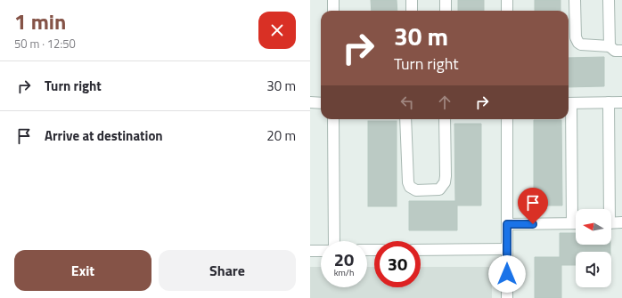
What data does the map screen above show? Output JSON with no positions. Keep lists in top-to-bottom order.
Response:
{
  "north": "left",
  "page": {
    "heading": ["1 min", "50 m · 12:50"],
    "turn": ["30 m", "Turn right"],
    "list": [
      {
        "name": "Turn right",
        "value": "30 m"
      },
      {
        "name": "Arrive at destination",
        "value": "20 m"
      }
    ],
    "speed": "20 km/h",
    "limit": "30",
    "buttons": ["Exit", "Share"]
  }
}
